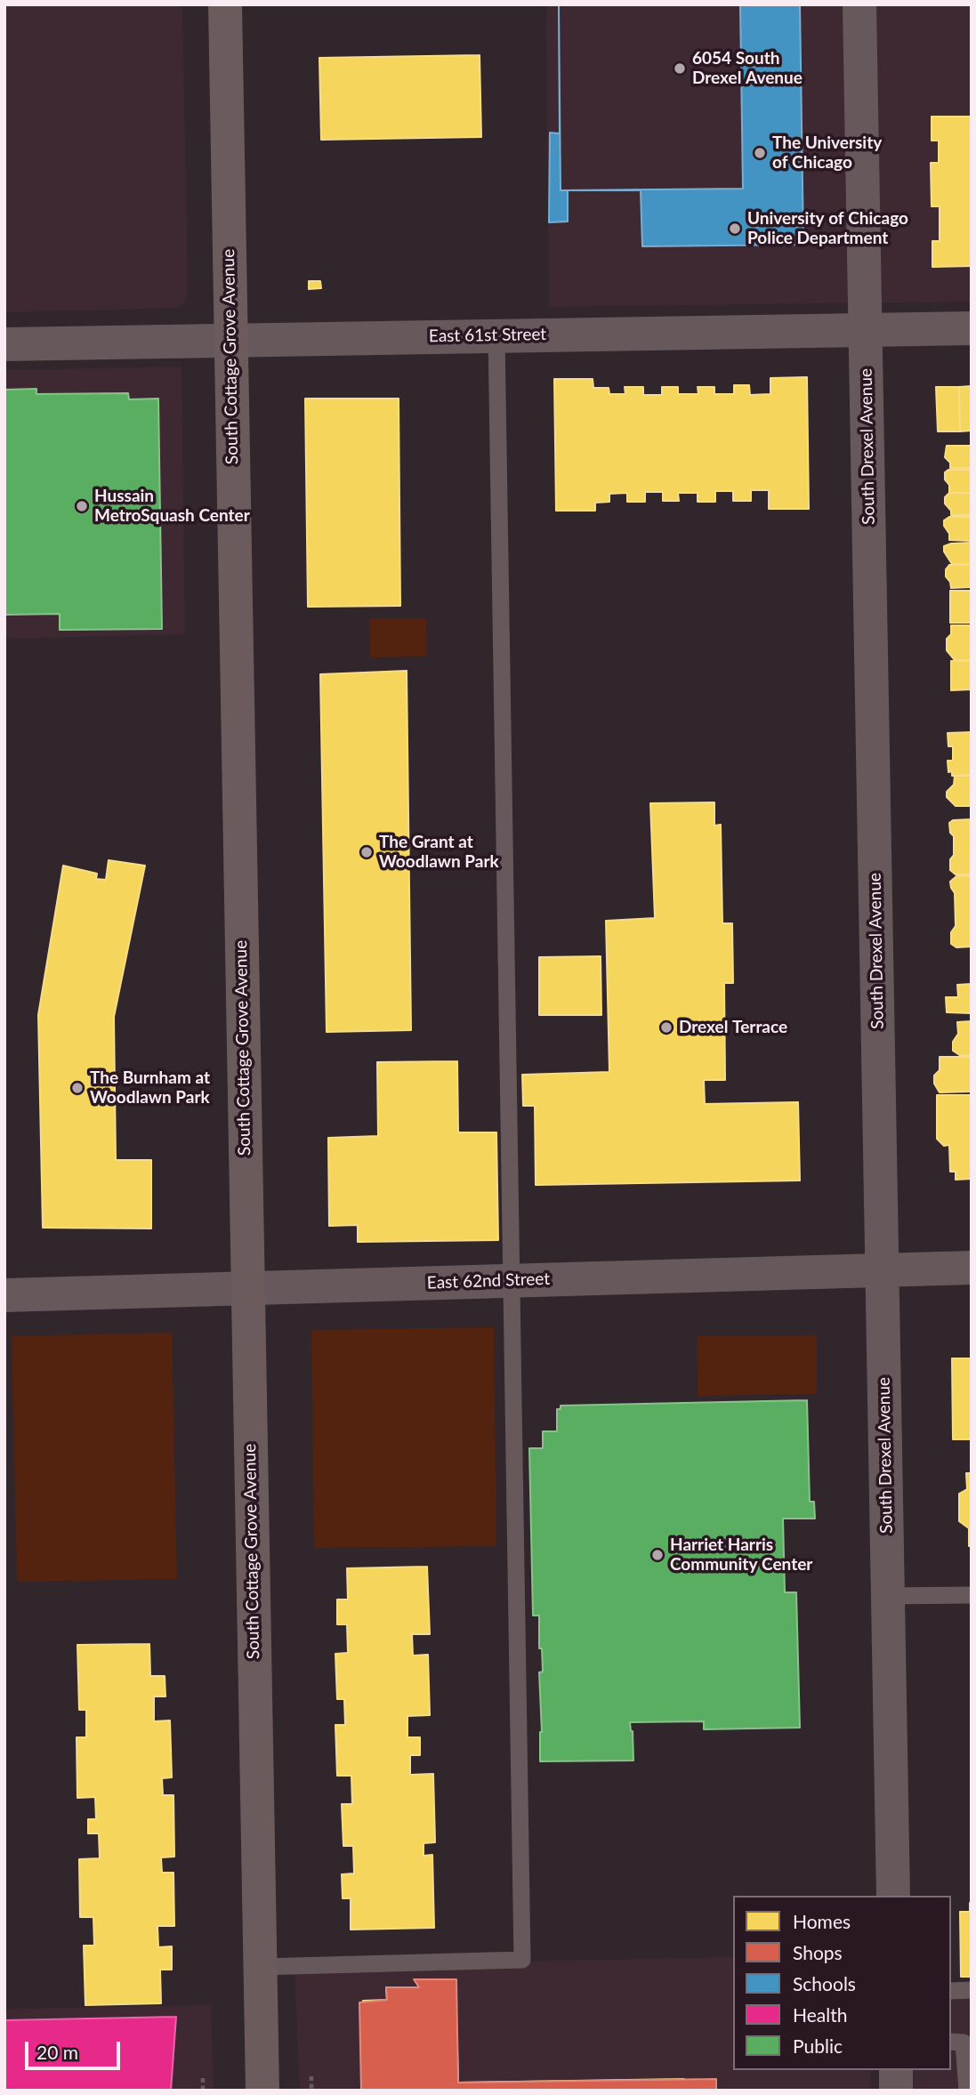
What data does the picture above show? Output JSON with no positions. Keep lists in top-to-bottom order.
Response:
{
  "streets": {
    "main road": ["South Cottage Grove Avenue"],
    "street": ["East 61st Street", "South Drexel Avenue", "East 62nd Street"]
  },
  "crossings": [
    ["East 61st Street", "South Cottage Grove Avenue"],
    ["East 61st Street", "South Drexel Avenue"],
    ["South Cottage Grove Avenue", "East 62nd Street"],
    ["South Drexel Avenue", "East 62nd Street"]
  ],
  "places": [
    "6054 South Drexel Avenue",
    "The University of Chicago",
    "University of Chicago Police Department",
    "Hussain MetroSquash Center",
    "The Grant at Woodlawn Park",
    "Drexel Terrace",
    "The Burnham at Woodlawn Park",
    "Harriet Harris Community Center"
  ],
  "legend": [
    "Homes",
    "Shops",
    "Schools",
    "Health",
    "Public"
  ],
  "scale_bar": "20 m"
}
